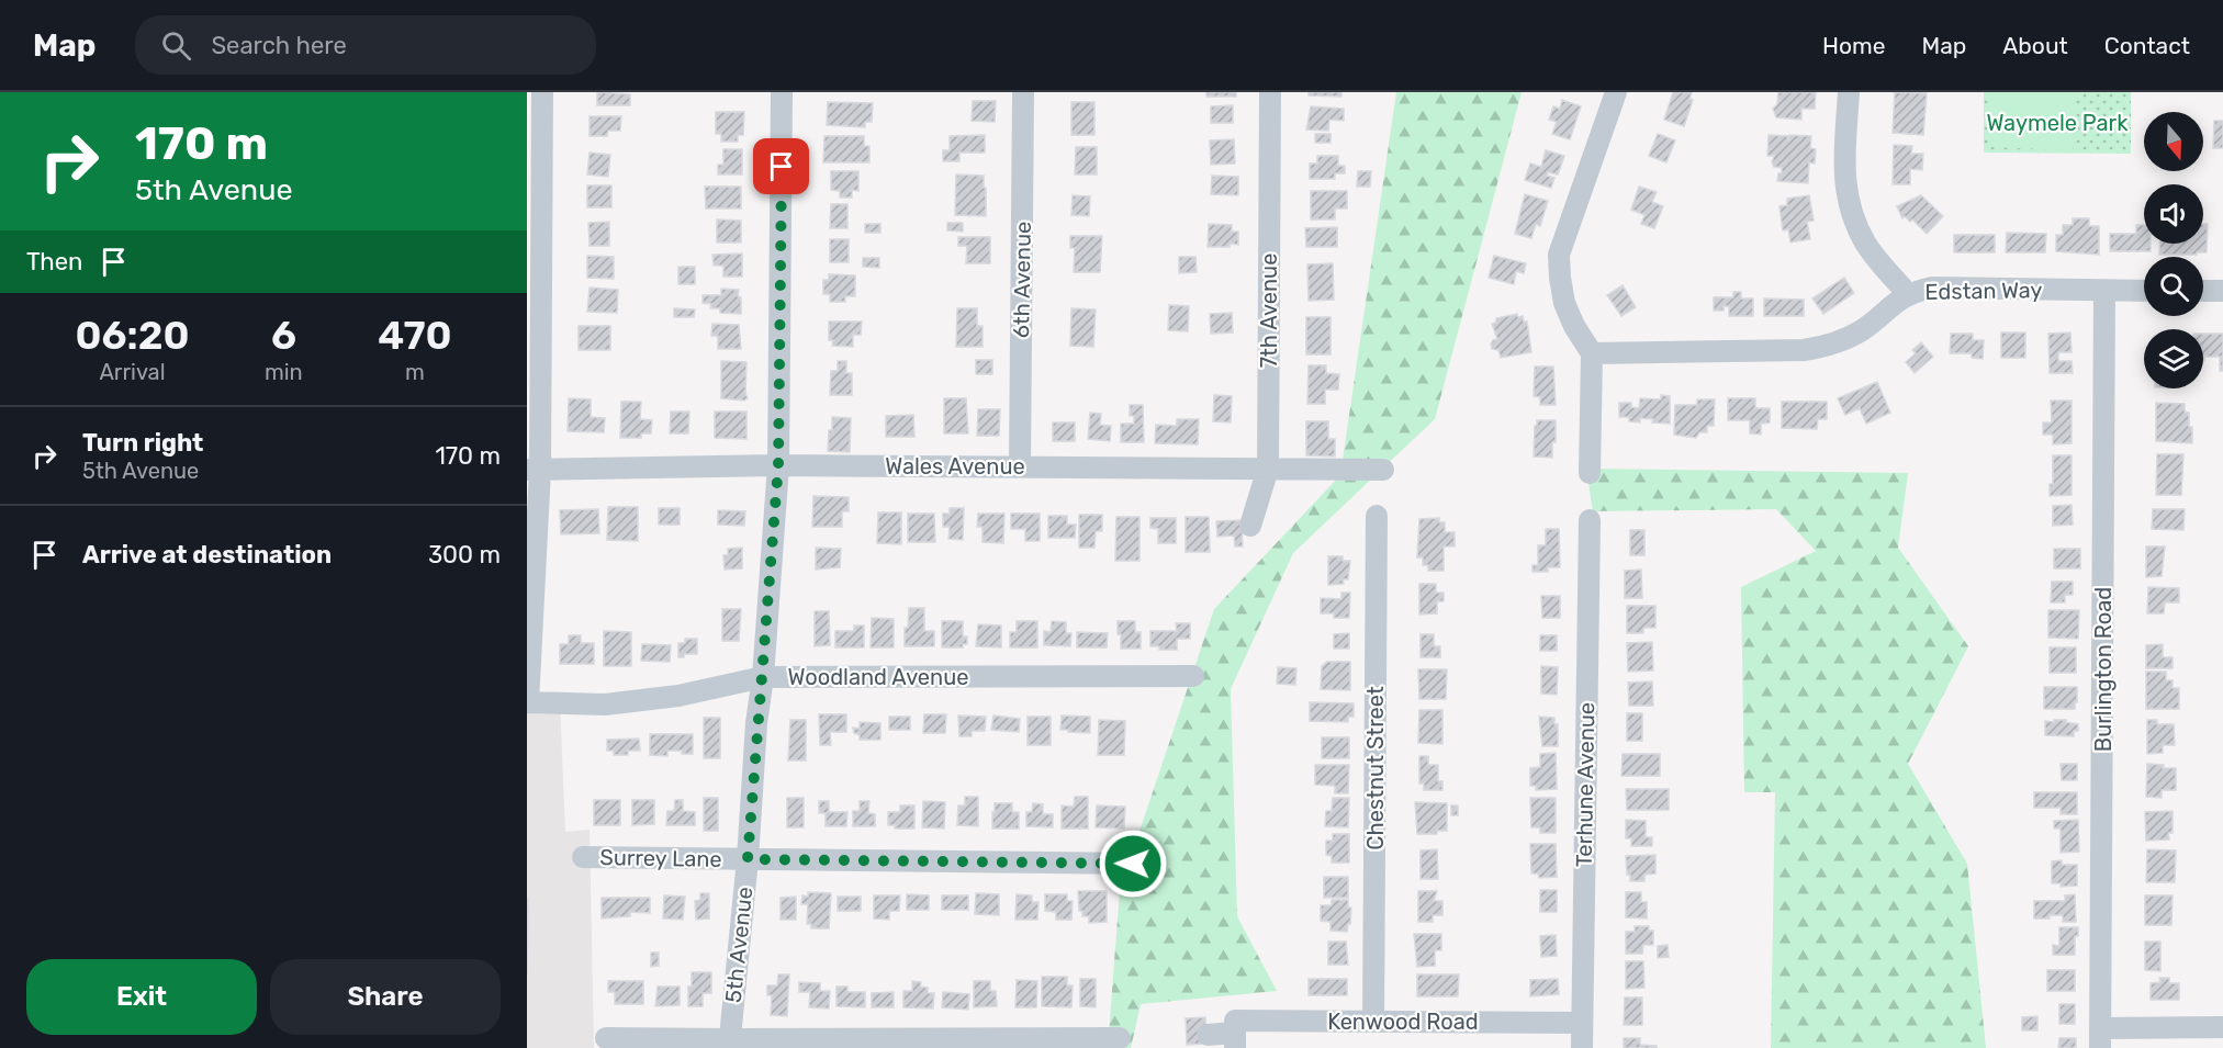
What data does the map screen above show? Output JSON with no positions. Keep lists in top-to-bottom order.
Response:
{
  "streets": {
    "street": [
      "6th Avenue",
      "Edstan Way",
      "7th Avenue",
      "Wales Avenue",
      "Burlington Road",
      "Woodland Avenue",
      "Chestnut Street",
      "Terhune Avenue",
      "Surrey Lane",
      "5th Avenue",
      "Kenwood Road"
    ]
  },
  "crossings": [
    ["6th Avenue", "Wales Avenue"],
    ["Edstan Way", "Burlington Road"],
    ["7th Avenue", "Wales Avenue"],
    ["Wales Avenue", "5th Avenue"],
    ["Woodland Avenue", "5th Avenue"],
    ["Chestnut Street", "Kenwood Road"],
    ["Terhune Avenue", "Kenwood Road"],
    ["Surrey Lane", "5th Avenue"]
  ],
  "parks": ["Waymele Park"],
  "north": "bottom",
  "page": {
    "header": "Map",
    "search": "Search here",
    "nav": [
      "Home",
      "Map",
      "About",
      "Contact"
    ],
    "turn": ["170 m", "5th Avenue"],
    "then": "Then",
    "eta": [
      "06:20",
      "Arrival",
      "6",
      "min",
      "470",
      "m"
    ],
    "list": [
      {
        "name": "Turn right",
        "note": "5th Avenue",
        "value": "170 m"
      },
      {
        "name": "Arrive at destination",
        "value": "300 m"
      }
    ],
    "buttons": ["Exit", "Share"]
  }
}
